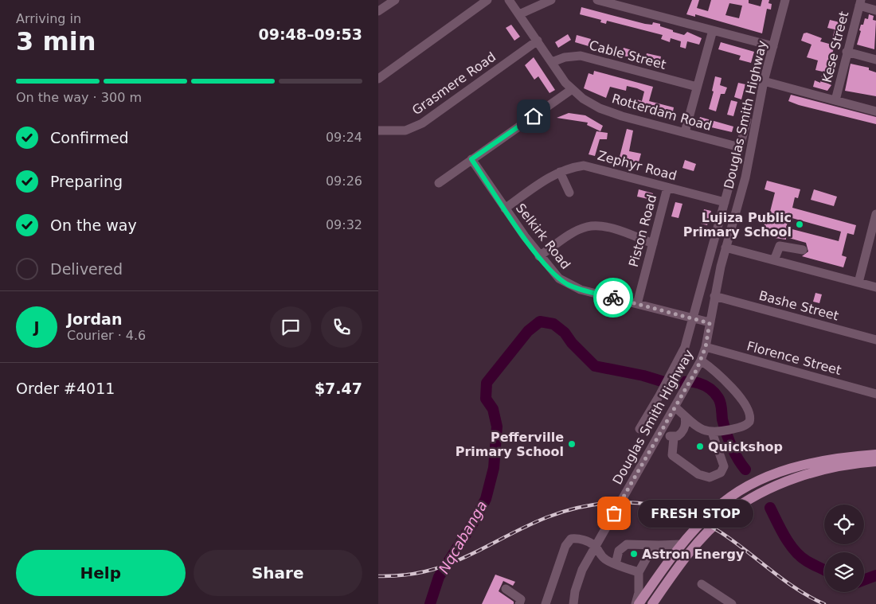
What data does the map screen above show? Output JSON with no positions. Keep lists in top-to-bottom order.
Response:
{
  "streets": {
    "street": [
      "Kese Street",
      "Cable Street",
      "Grasmere Road",
      "Rotterdam Road",
      "Douglas Smith Highway",
      "Zephyr Road",
      "Piston Road",
      "Selkirk Road",
      "Bashe Street",
      "Florence Street"
    ]
  },
  "crossings": [
    ["Cable Street", "Rotterdam Road"],
    ["Grasmere Road", "Rotterdam Road"],
    ["Douglas Smith Highway", "Selkirk Road"],
    ["Douglas Smith Highway", "Bashe Street"],
    ["Douglas Smith Highway", "Florence Street"],
    ["Zephyr Road", "Piston Road"],
    ["Zephyr Road", "Selkirk Road"],
    ["Piston Road", "Selkirk Road"]
  ],
  "water": ["Nqcabanga"],
  "places": [
    "Lujiza Public Primary School",
    "Pefferville Primary School",
    "Quickshop",
    "FRESH STOP",
    "Astron Energy"
  ],
  "page": {
    "heading": ["3 min", "Arriving in", "09:48–09:53"],
    "panel": [
      "Jordan",
      "Courier · 4.6",
      "Order #4011",
      "$7.47"
    ],
    "bar": "On the way · 300 m",
    "list": [
      ["Confirmed", "09:24"],
      ["Preparing", "09:26"],
      ["On the way", "09:32"],
      "Delivered"
    ],
    "round": "J",
    "bubble": "FRESH STOP",
    "buttons": ["Help", "Share"]
  }
}
